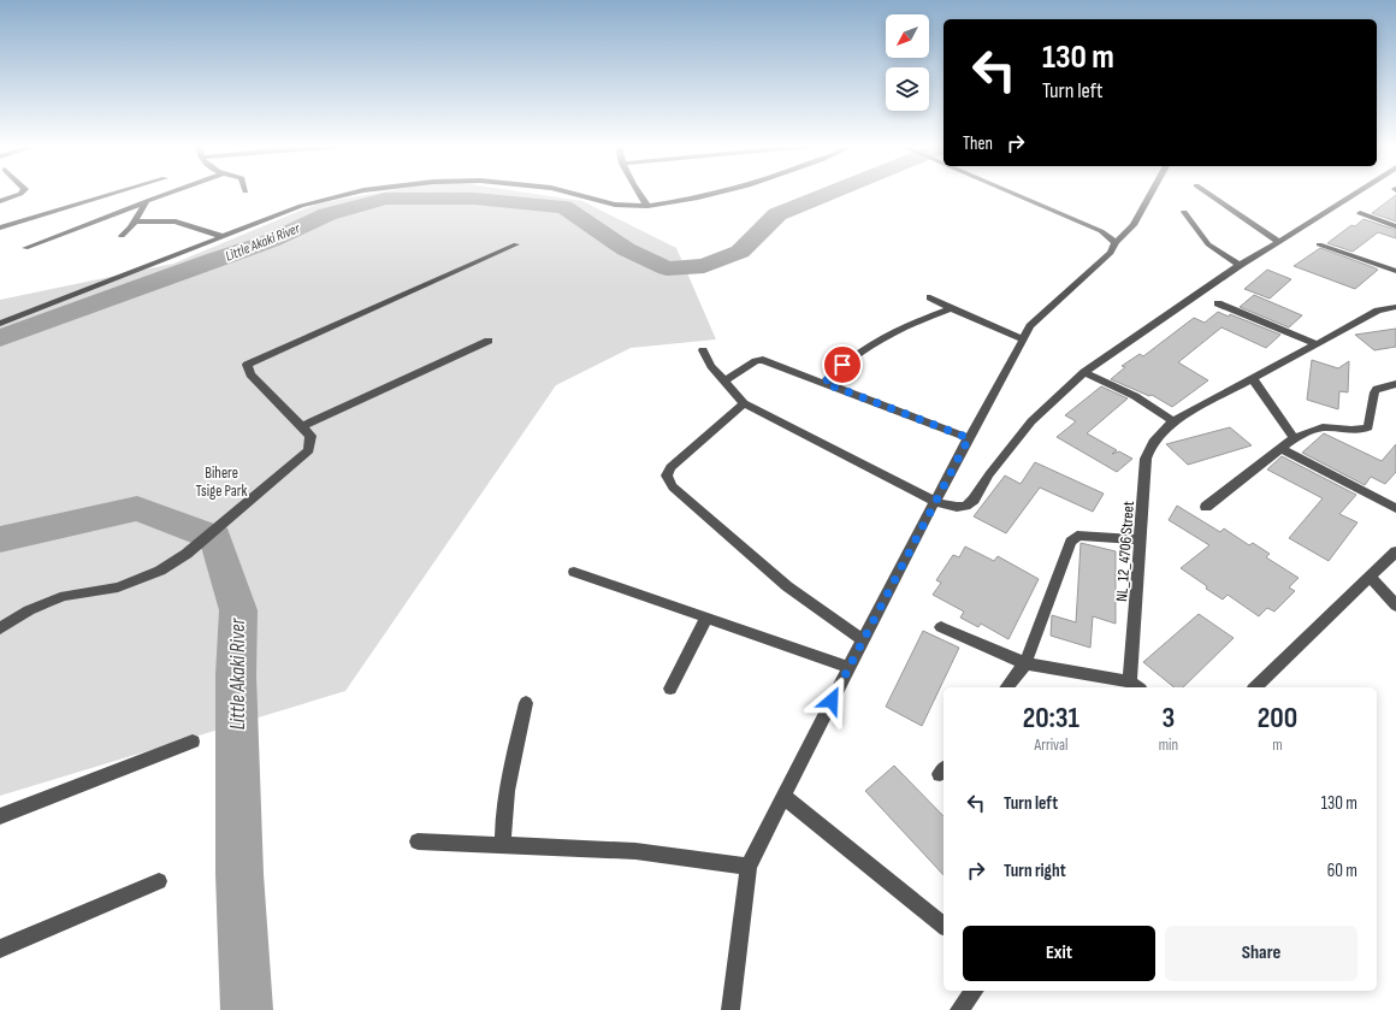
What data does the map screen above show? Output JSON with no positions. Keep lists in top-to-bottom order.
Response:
{
  "streets": {
    "street": ["NL_12_4706 Street"]
  },
  "water": ["Little Akaki River"],
  "parks": ["Bihere Tsige Park"],
  "north": "bottom left",
  "page": {
    "turn": ["130 m", "Turn left"],
    "then": "Then",
    "eta": [
      "20:31",
      "Arrival",
      "3",
      "min",
      "200",
      "m"
    ],
    "list": [
      {
        "name": "Turn left",
        "value": "130 m"
      },
      {
        "name": "Turn right",
        "value": "60 m"
      }
    ],
    "buttons": ["Exit", "Share"]
  }
}
